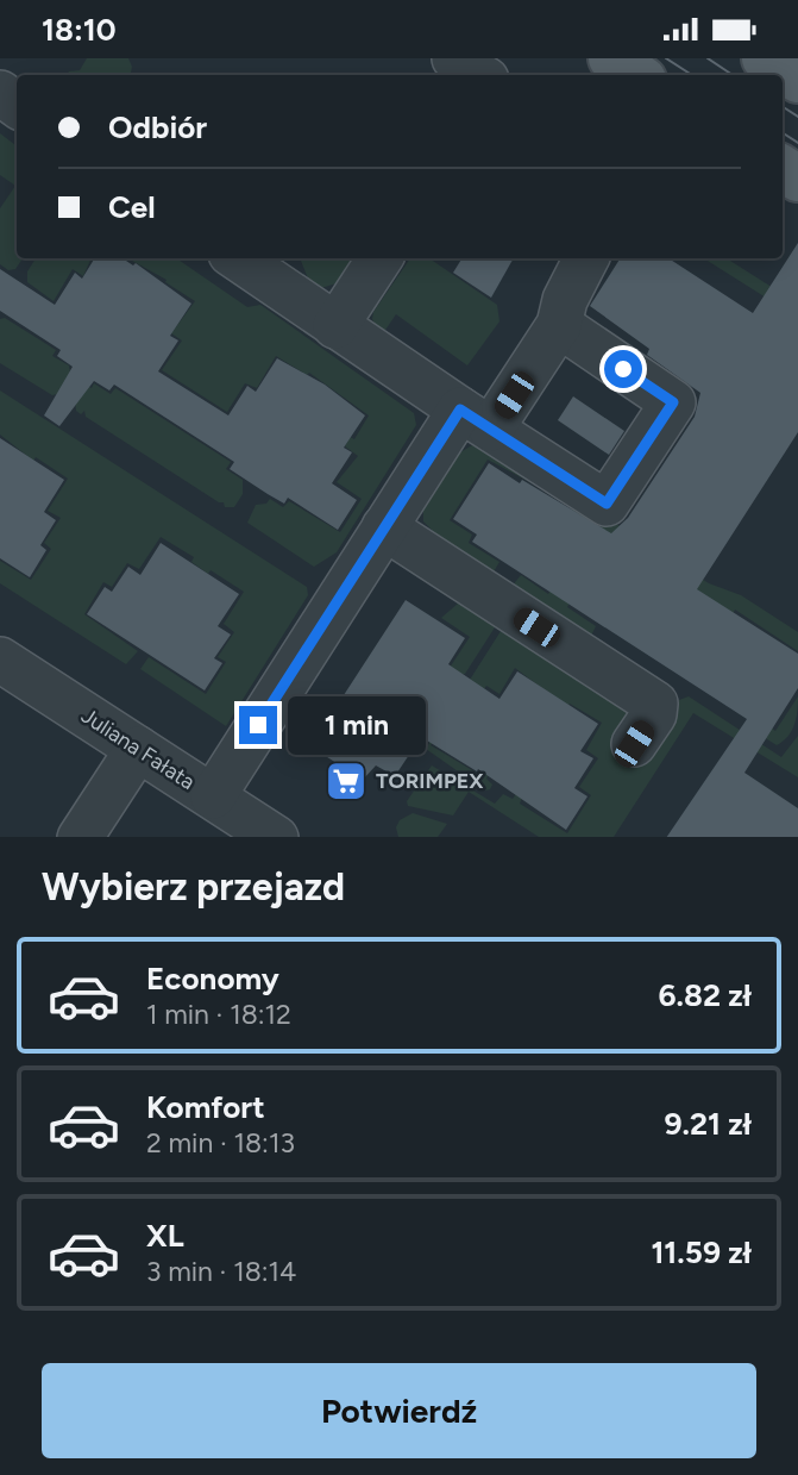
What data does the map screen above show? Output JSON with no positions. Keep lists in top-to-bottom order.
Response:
{
  "streets": {
    "street": ["Juliana Fałata"]
  },
  "places": {
    "supermarket": ["TORIMPEX"]
  },
  "page": {
    "status": "18:10",
    "banner": ["Odbiór", "Cel"],
    "bubble": "1 min",
    "heading": "Wybierz przejazd",
    "list": [
      {
        "name": "Economy",
        "note": "1 min · 18:12",
        "value": "6.82 zł"
      },
      {
        "name": "Komfort",
        "note": "2 min · 18:13",
        "value": "9.21 zł"
      },
      {
        "name": "XL",
        "note": "3 min · 18:14",
        "value": "11.59 zł"
      }
    ],
    "buttons": "Potwierdź"
  }
}
